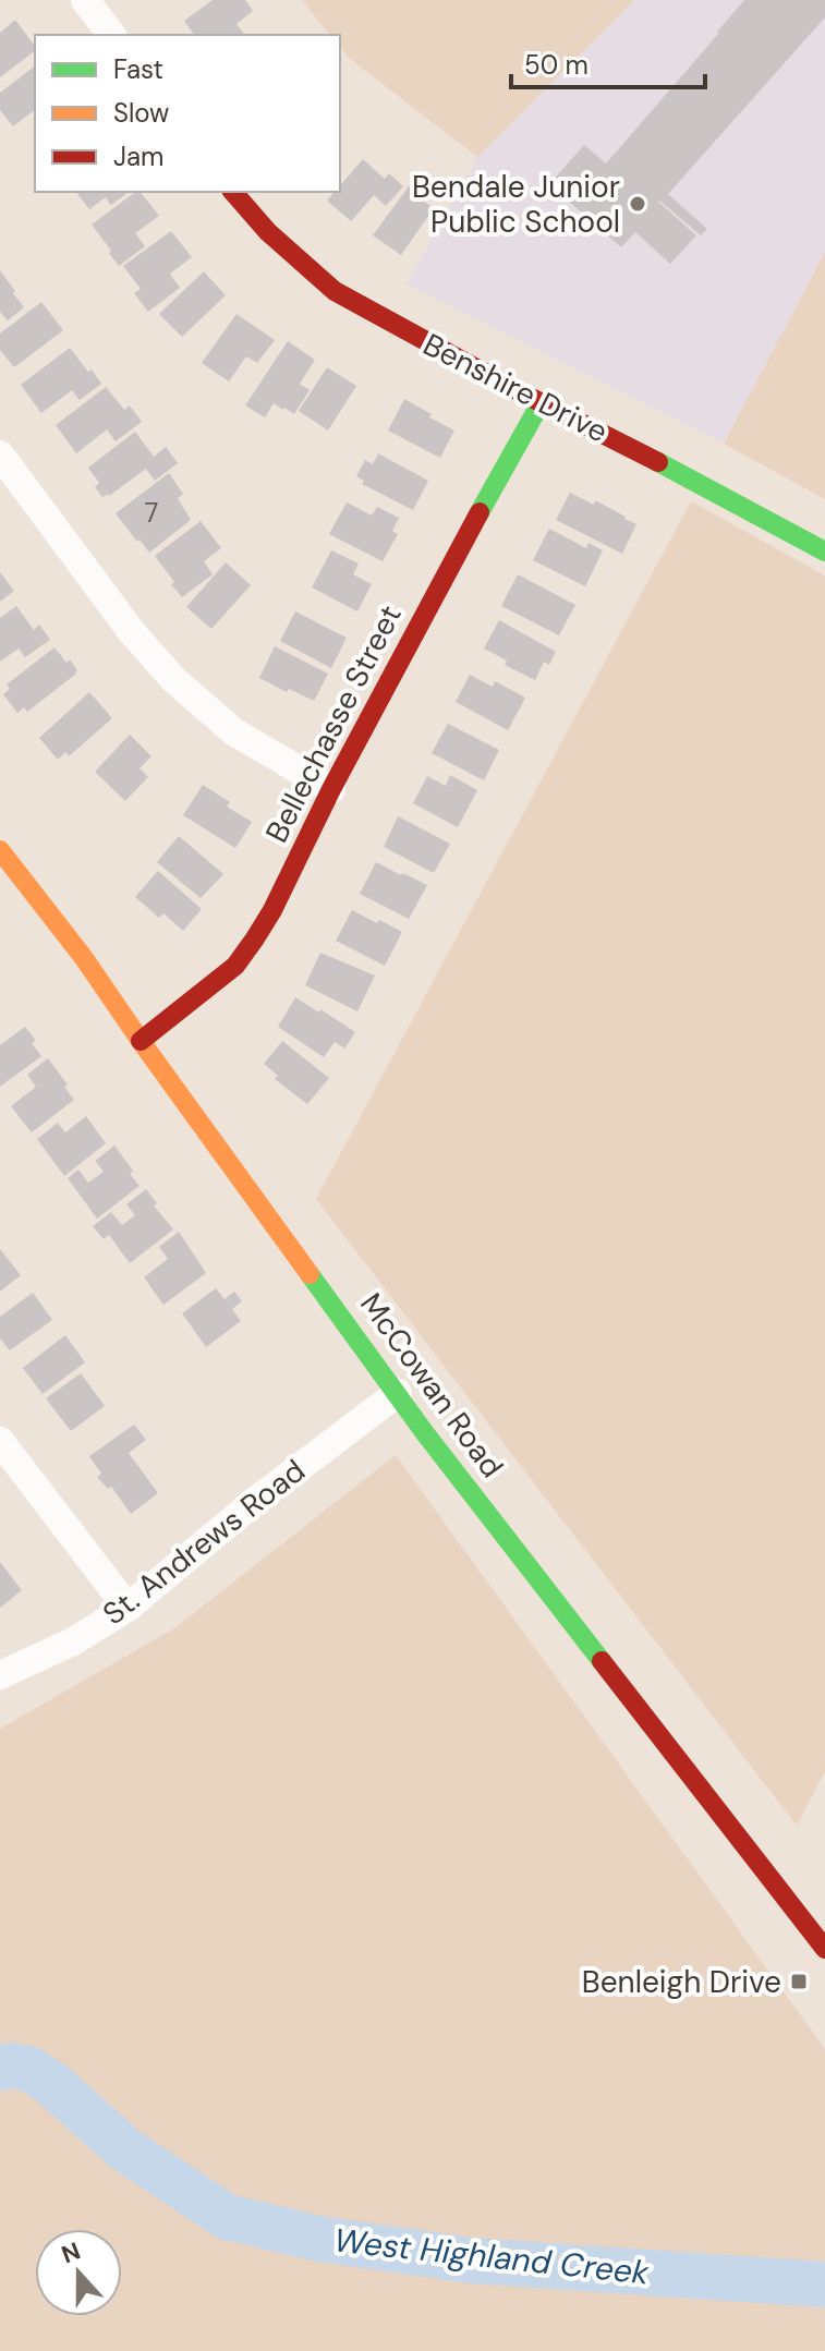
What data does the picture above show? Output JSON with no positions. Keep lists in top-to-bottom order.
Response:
{
  "streets": {
    "street": [
      "Benshire Drive",
      "Bellechasse Street",
      "McCowan Road",
      "St. Andrews Road"
    ]
  },
  "crossings": [
    ["Benshire Drive", "Bellechasse Street"],
    ["Bellechasse Street", "McCowan Road"],
    ["McCowan Road", "St. Andrews Road"]
  ],
  "water": ["West Highland Creek"],
  "places": {
    "other": ["Bendale Junior Public School"],
    "transit": ["Benleigh Drive"]
  },
  "house_numbers": ["7"],
  "legend": ["Fast", "Slow", "Jam"],
  "scale_bar": "50 m",
  "north": "top"
}
